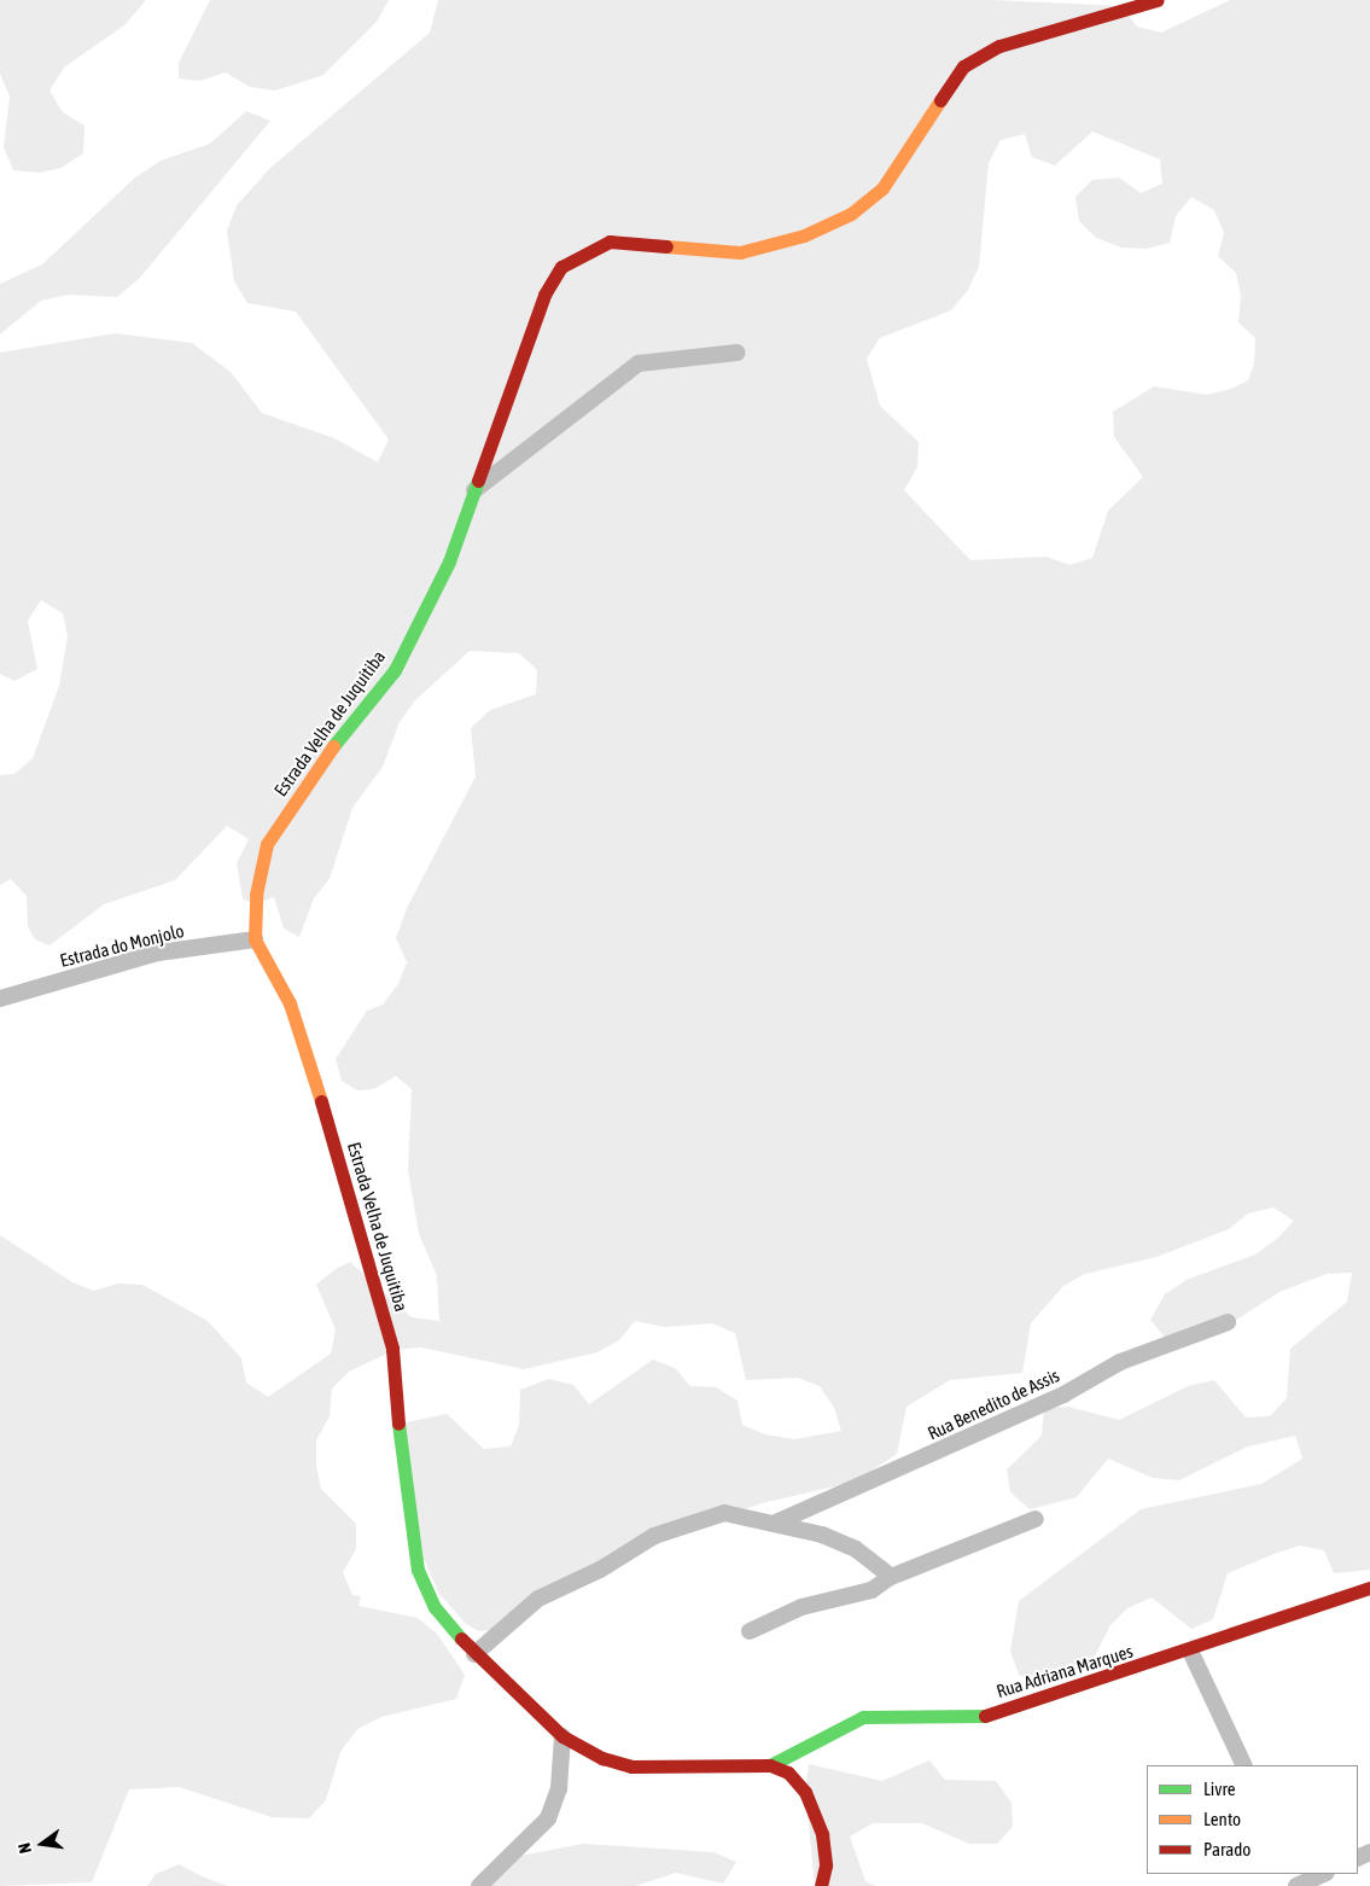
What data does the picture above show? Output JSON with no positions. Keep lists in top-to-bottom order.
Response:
{
  "streets": {
    "street": [
      "Estrada Velha de Juquitiba",
      "Estrada do Monjolo",
      "Rua Benedito de Assis",
      "Rua Adriana Marques"
    ]
  },
  "crossings": [
    ["Estrada Velha de Juquitiba", "Estrada do Monjolo"],
    ["Estrada Velha de Juquitiba", "Rua Adriana Marques"]
  ],
  "legend": ["Livre", "Lento", "Parado"],
  "north": "left"
}
